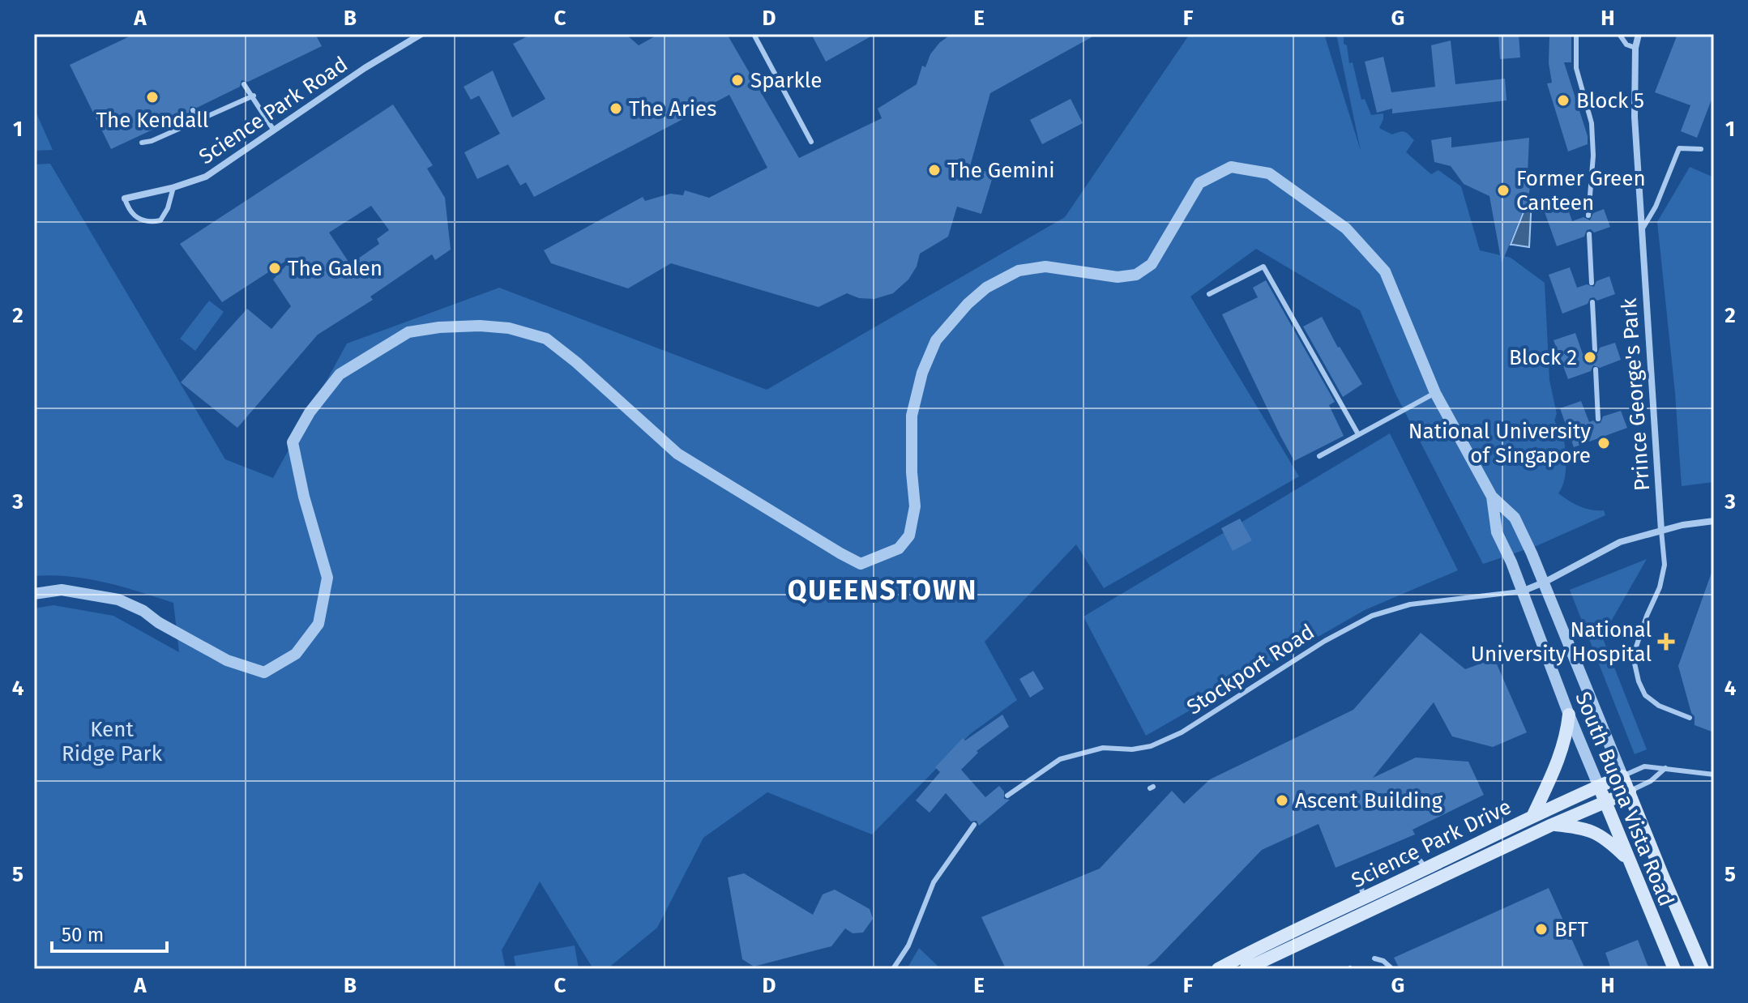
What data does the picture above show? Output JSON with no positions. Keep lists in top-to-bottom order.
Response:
{
  "streets": {
    "main road": ["South Buona Vista Road", "Science Park Drive"],
    "street": ["Science Park Road", "Prince George's Park"],
    "lane": ["Stockport Road"]
  },
  "crossings": [
    ["Stockport Road", "South Buona Vista Road"],
    ["South Buona Vista Road", "Science Park Drive"]
  ],
  "districts": ["QUEENSTOWN"],
  "parks": ["Kent Ridge Park"],
  "places": {
    "other": [
      "Sparkle",
      "The Kendall",
      "Block 5",
      "The Aries",
      "The Gemini",
      "Former Green Canteen",
      "The Galen",
      "Block 2",
      "National University of Singapore",
      "Ascent Building",
      "BFT"
    ],
    "health": ["National University Hospital"]
  },
  "scale_bar": "50 m",
  "grid": {
    "columns": [
      "A",
      "B",
      "C",
      "D",
      "E",
      "F",
      "G",
      "H"
    ],
    "rows": [
      "1",
      "2",
      "3",
      "4",
      "5"
    ]
  }
}
